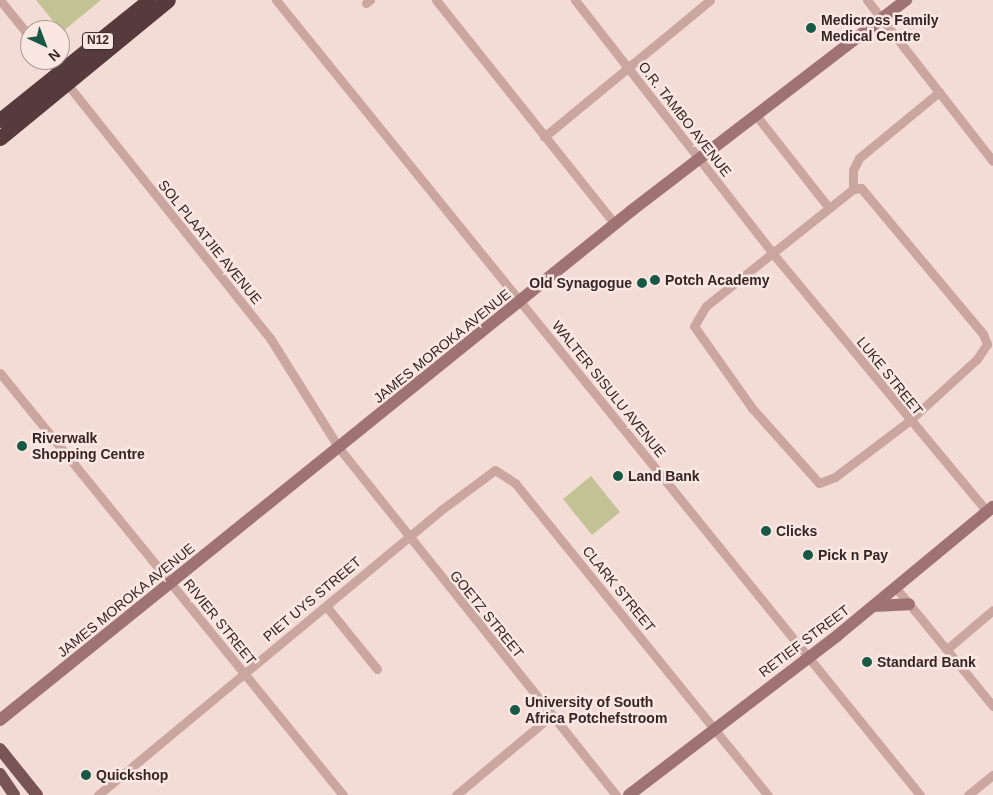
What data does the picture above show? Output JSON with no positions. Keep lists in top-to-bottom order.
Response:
{
  "streets": {
    "highway": ["N12"],
    "street": [
      "O.R. TAMBO AVENUE",
      "SOL PLAATJIE AVENUE",
      "JAMES MOROKA AVENUE",
      "LUKE STREET",
      "WALTER SISULU AVENUE",
      "CLARK STREET",
      "PIET UYS STREET",
      "GOETZ STREET",
      "RIVIER STREET",
      "RETIEF STREET"
    ]
  },
  "crossings": [
    ["N12", "SOL PLAATJIE AVENUE"],
    ["O.R. TAMBO AVENUE", "JAMES MOROKA AVENUE"],
    ["O.R. TAMBO AVENUE", "LUKE STREET"],
    ["SOL PLAATJIE AVENUE", "JAMES MOROKA AVENUE"],
    ["SOL PLAATJIE AVENUE", "GOETZ STREET"],
    ["JAMES MOROKA AVENUE", "WALTER SISULU AVENUE"],
    ["JAMES MOROKA AVENUE", "GOETZ STREET"],
    ["JAMES MOROKA AVENUE", "RIVIER STREET"],
    ["LUKE STREET", "RETIEF STREET"],
    ["WALTER SISULU AVENUE", "RETIEF STREET"],
    ["CLARK STREET", "PIET UYS STREET"],
    ["CLARK STREET", "RETIEF STREET"],
    ["PIET UYS STREET", "GOETZ STREET"],
    ["PIET UYS STREET", "RIVIER STREET"]
  ],
  "places": [
    "Medicross Family Medical Centre",
    "Potch Academy",
    "Old Synagogue",
    "Riverwalk Shopping Centre",
    "Land Bank",
    "Clicks",
    "Pick n Pay",
    "Standard Bank",
    "University of South Africa Potchefstroom",
    "Quickshop"
  ],
  "north": "bottom right"
}
